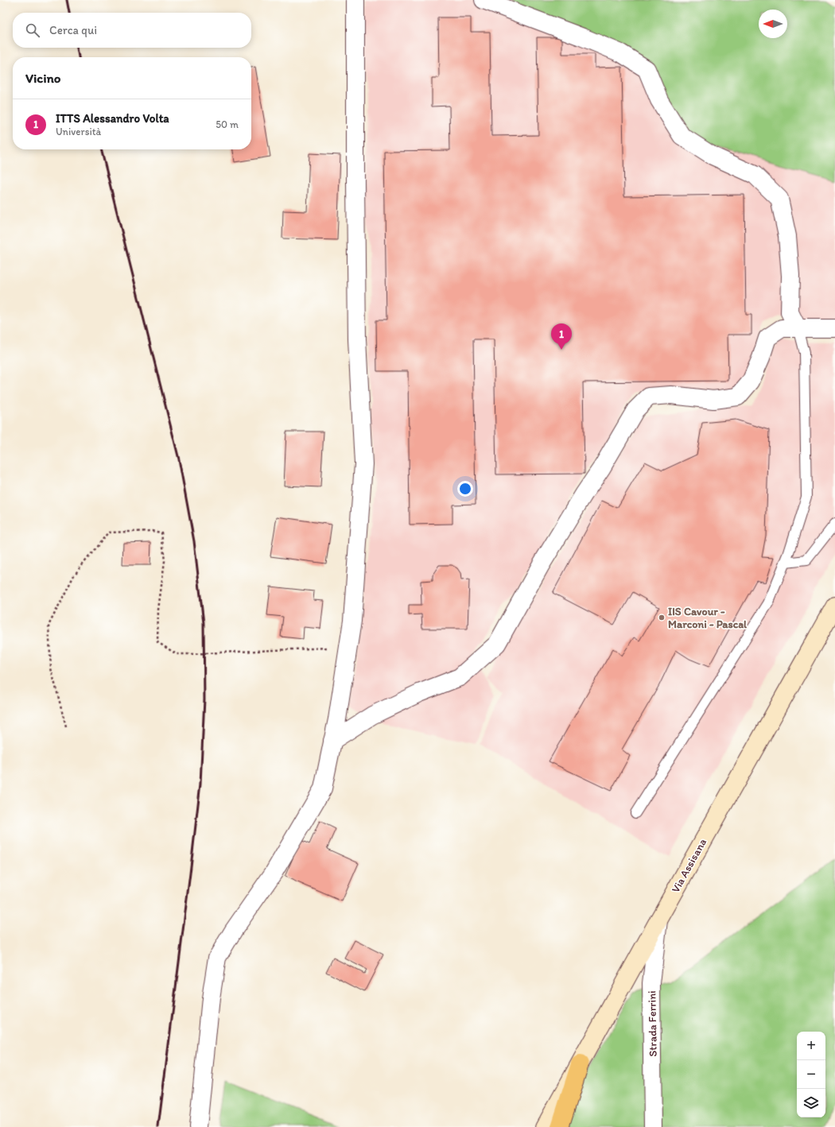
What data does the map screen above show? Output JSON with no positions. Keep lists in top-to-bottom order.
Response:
{
  "streets": {
    "main road": ["Via Assisana"],
    "street": ["Strada Ferrini"]
  },
  "crossings": [
    ["Via Assisana", "Strada Ferrini"]
  ],
  "places": ["IIS Cavour - Marconi - Pascal"],
  "north": "left",
  "page": {
    "search": "Cerca qui",
    "heading": "Vicino",
    "list": [
      {
        "mark": "1",
        "name": "ITTS Alessandro Volta",
        "note": "Università",
        "value": "50 m"
      }
    ],
    "pins": "1",
    "map_buttons": ["+", "−"]
  }
}
